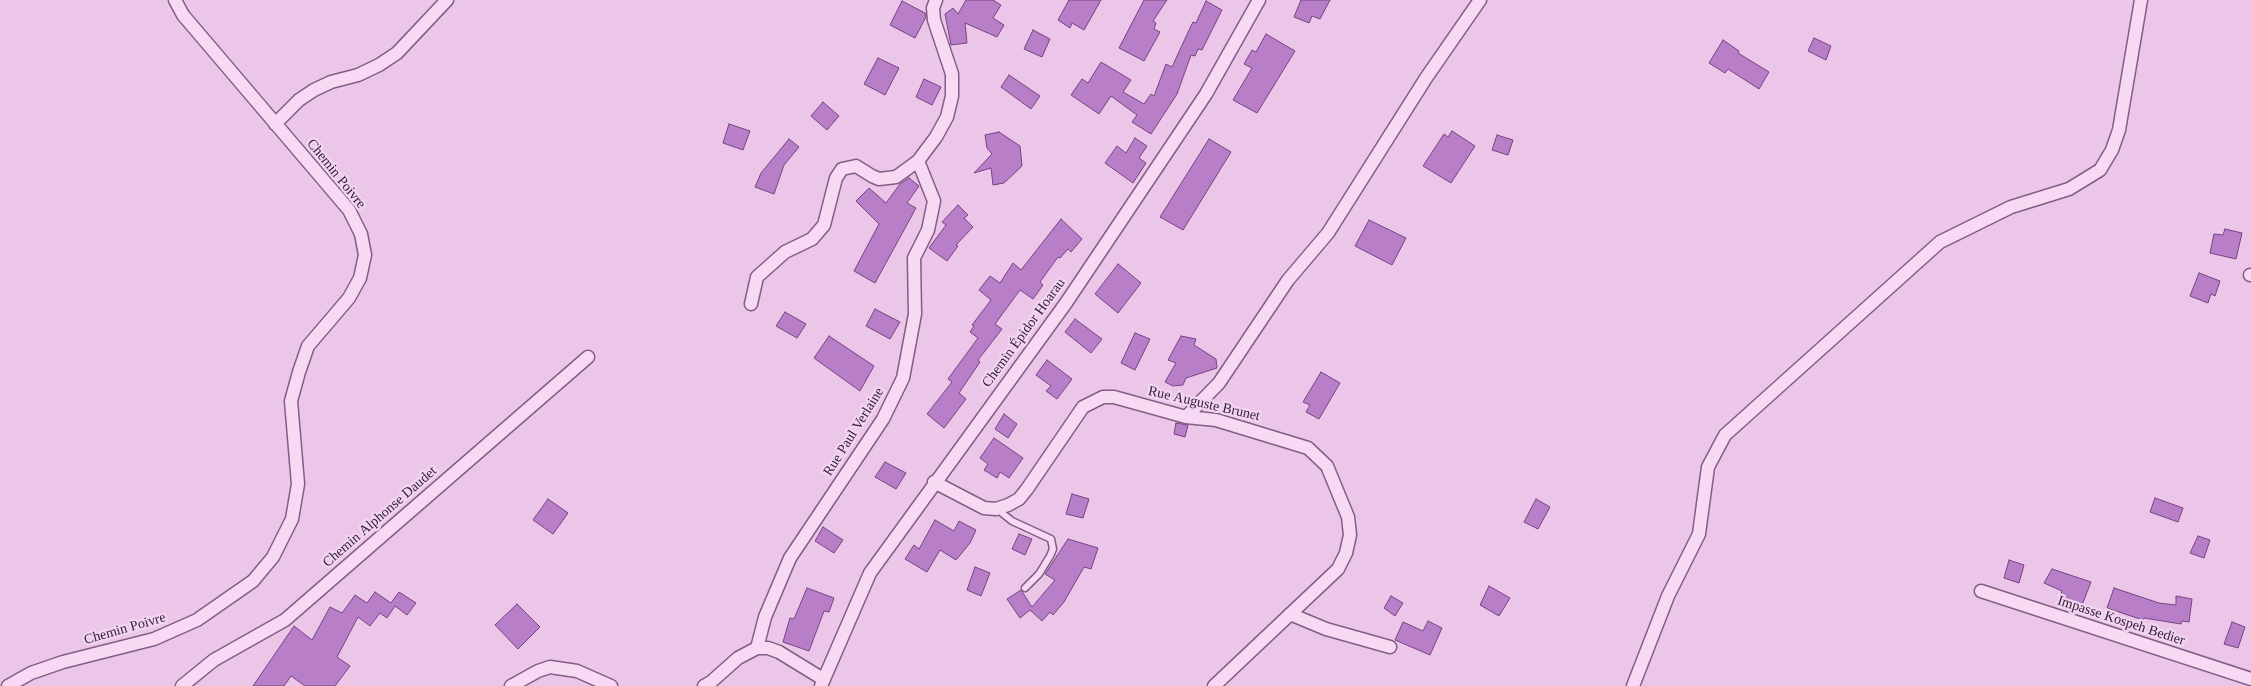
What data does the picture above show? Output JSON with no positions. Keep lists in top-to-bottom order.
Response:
{
  "streets": {
    "street": [
      "Chemin Poivre",
      "Chemin Épidor Hoarau",
      "Rue Auguste Brunet",
      "Rue Paul Verlaine",
      "Chemin Alphonse Daudet",
      "Impasse Kospeh Bedier"
    ]
  }
}
